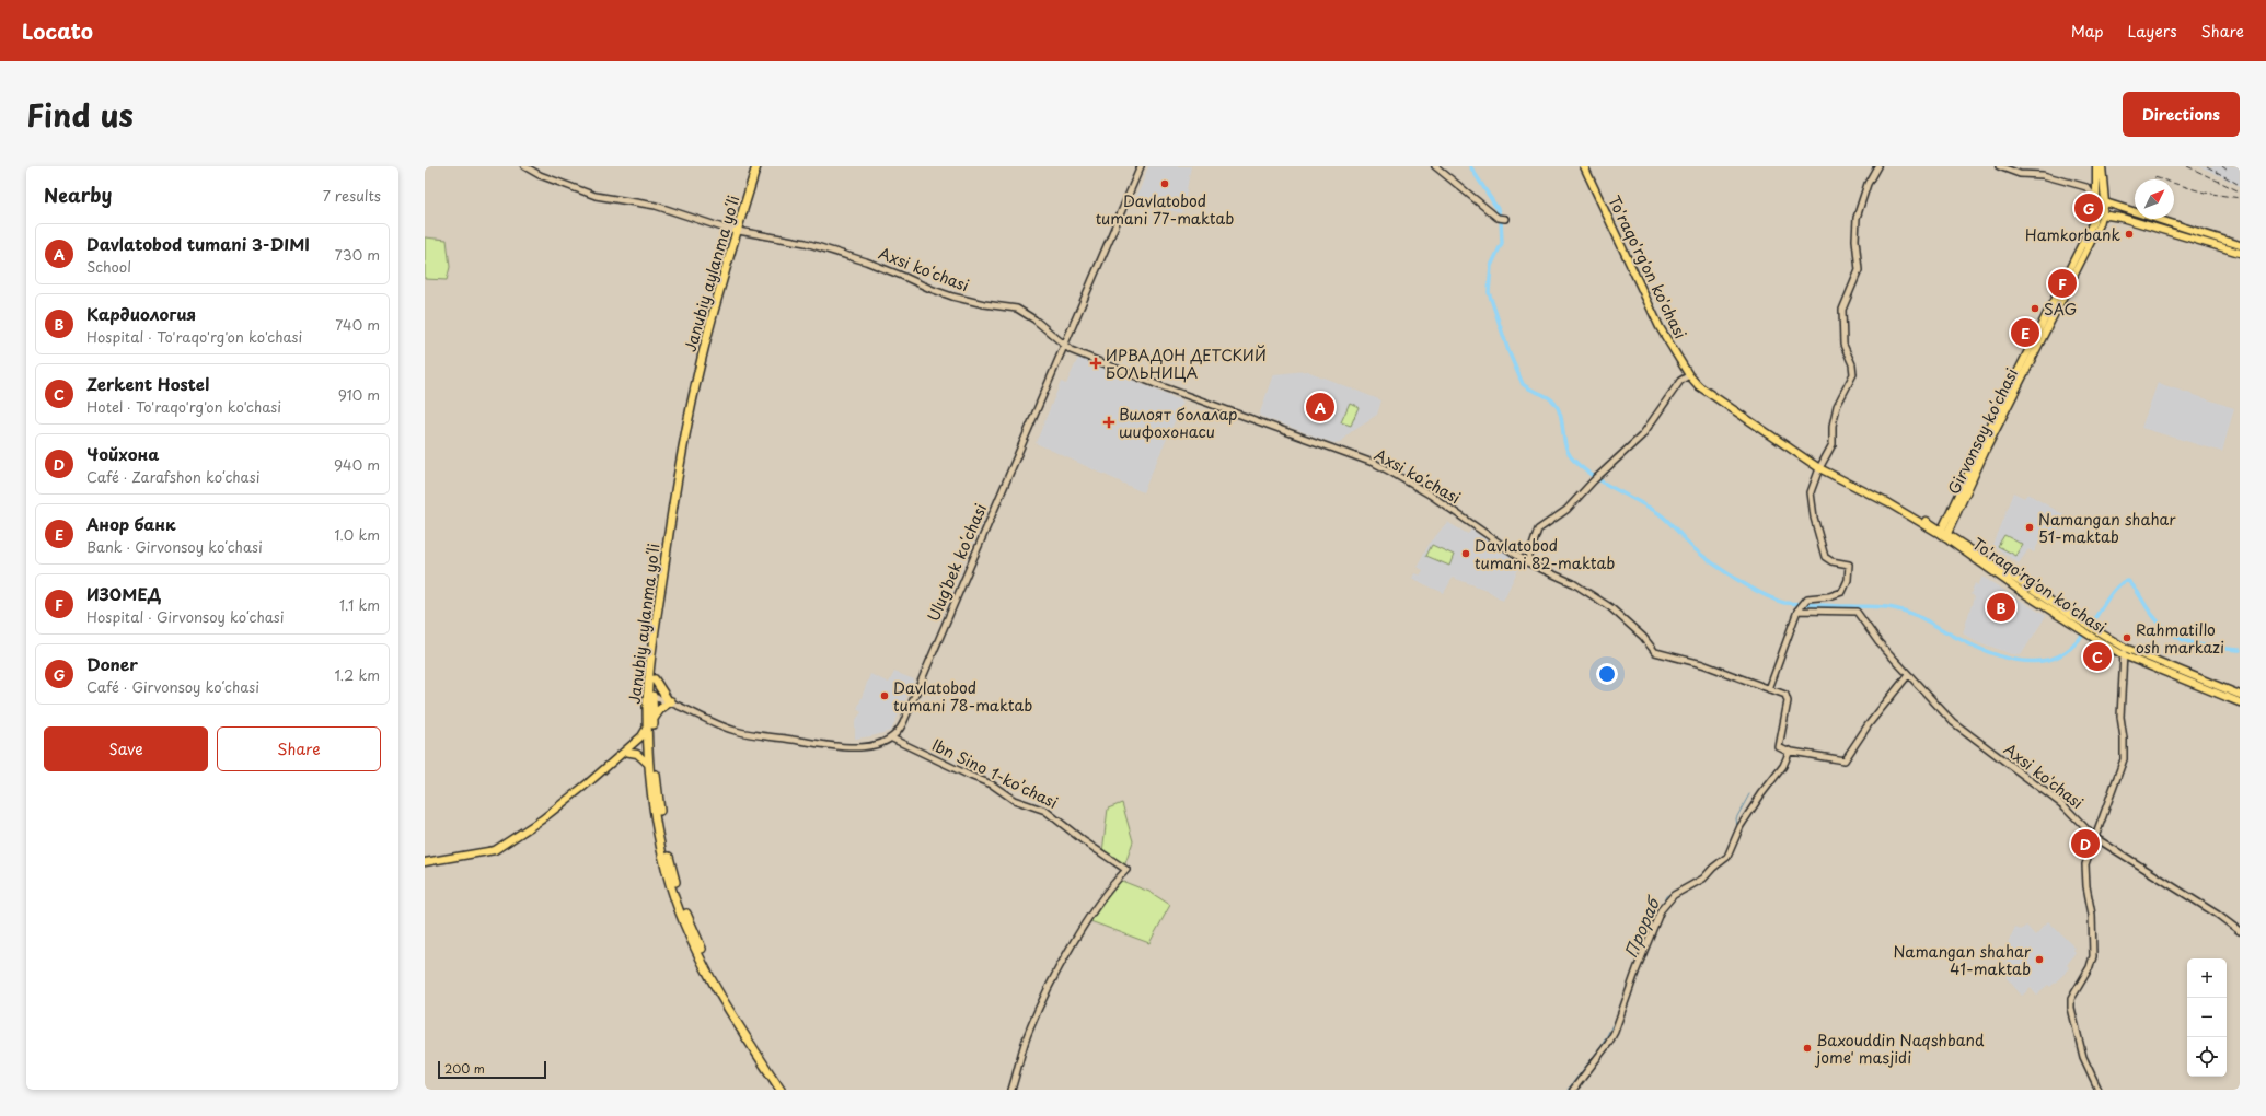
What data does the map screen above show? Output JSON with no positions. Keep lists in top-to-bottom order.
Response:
{
  "streets": {
    "highway": ["Janubiy aylanma yoʻli"],
    "main road": ["To'raqo'rg'on ko'chasi", "Girvonsoy koʻchasi"],
    "street": [
      "Axsi koʻchasi",
      "Ulugʻbek koʻchasi",
      "Ibn Sino 1-koʼchasi",
      "Axsi ko'chasi"
    ]
  },
  "crossings": [
    ["To'raqo'rg'on ko'chasi", "Girvonsoy koʻchasi"],
    ["Axsi koʻchasi", "Janubiy aylanma yoʻli"],
    ["Axsi koʻchasi", "Ulugʻbek koʻchasi"],
    ["Ulugʻbek koʻchasi", "Ibn Sino 1-koʼchasi"]
  ],
  "water": ["Прораб"],
  "places": {
    "other": [
      "Davlatobod tumani 77-maktab",
      "Hamkorbank",
      "SAG",
      "Namangan shahar 51-maktab",
      "Davlatobod tumani 82-maktab",
      "Rahmatillo osh markazi",
      "Davlatobod tumani 78-maktab",
      "Namangan shahar 41-maktab",
      "Baxouddin Naqshband jome' masjidi"
    ],
    "health": ["ИРВАДОН ДЕТСКИЙ БОЛЬНИЦА", "Вилоят болалар шифохонаси"]
  },
  "scale_bar": "200 m",
  "north": "top right",
  "page": {
    "header": "Locato",
    "nav": ["Map", "Layers", "Share"],
    "title": "Find us",
    "buttons": [
      "Directions",
      ["Save", "Share"]
    ],
    "heading": ["Nearby", "7 results"],
    "pins": [
      "G",
      "F",
      "E",
      "A",
      "B",
      "C",
      "D"
    ],
    "list": [
      {
        "mark": "A",
        "name": "Davlatobod tumani 3-DIMI",
        "note": "School",
        "value": "730 m"
      },
      {
        "mark": "B",
        "name": "Кардиология",
        "note": "Hospital · To'raqo'rg'on ko'chasi",
        "value": "740 m"
      },
      {
        "mark": "C",
        "name": "Zerkent Hostel",
        "note": "Hotel · To'raqo'rg'on ko'chasi",
        "value": "910 m"
      },
      {
        "mark": "D",
        "name": "Чойхона",
        "note": "Café · Zarafshon koʻchasi",
        "value": "940 m"
      },
      {
        "mark": "E",
        "name": "Анор банк",
        "note": "Bank · Girvonsoy koʻchasi",
        "value": "1.0 km"
      },
      {
        "mark": "F",
        "name": "ИЗОМЕД",
        "note": "Hospital · Girvonsoy koʻchasi",
        "value": "1.1 km"
      },
      {
        "mark": "G",
        "name": "Doner",
        "note": "Café · Girvonsoy koʻchasi",
        "value": "1.2 km"
      }
    ],
    "map_buttons": ["+", "−"],
    "scale": "200 m"
  }
}
